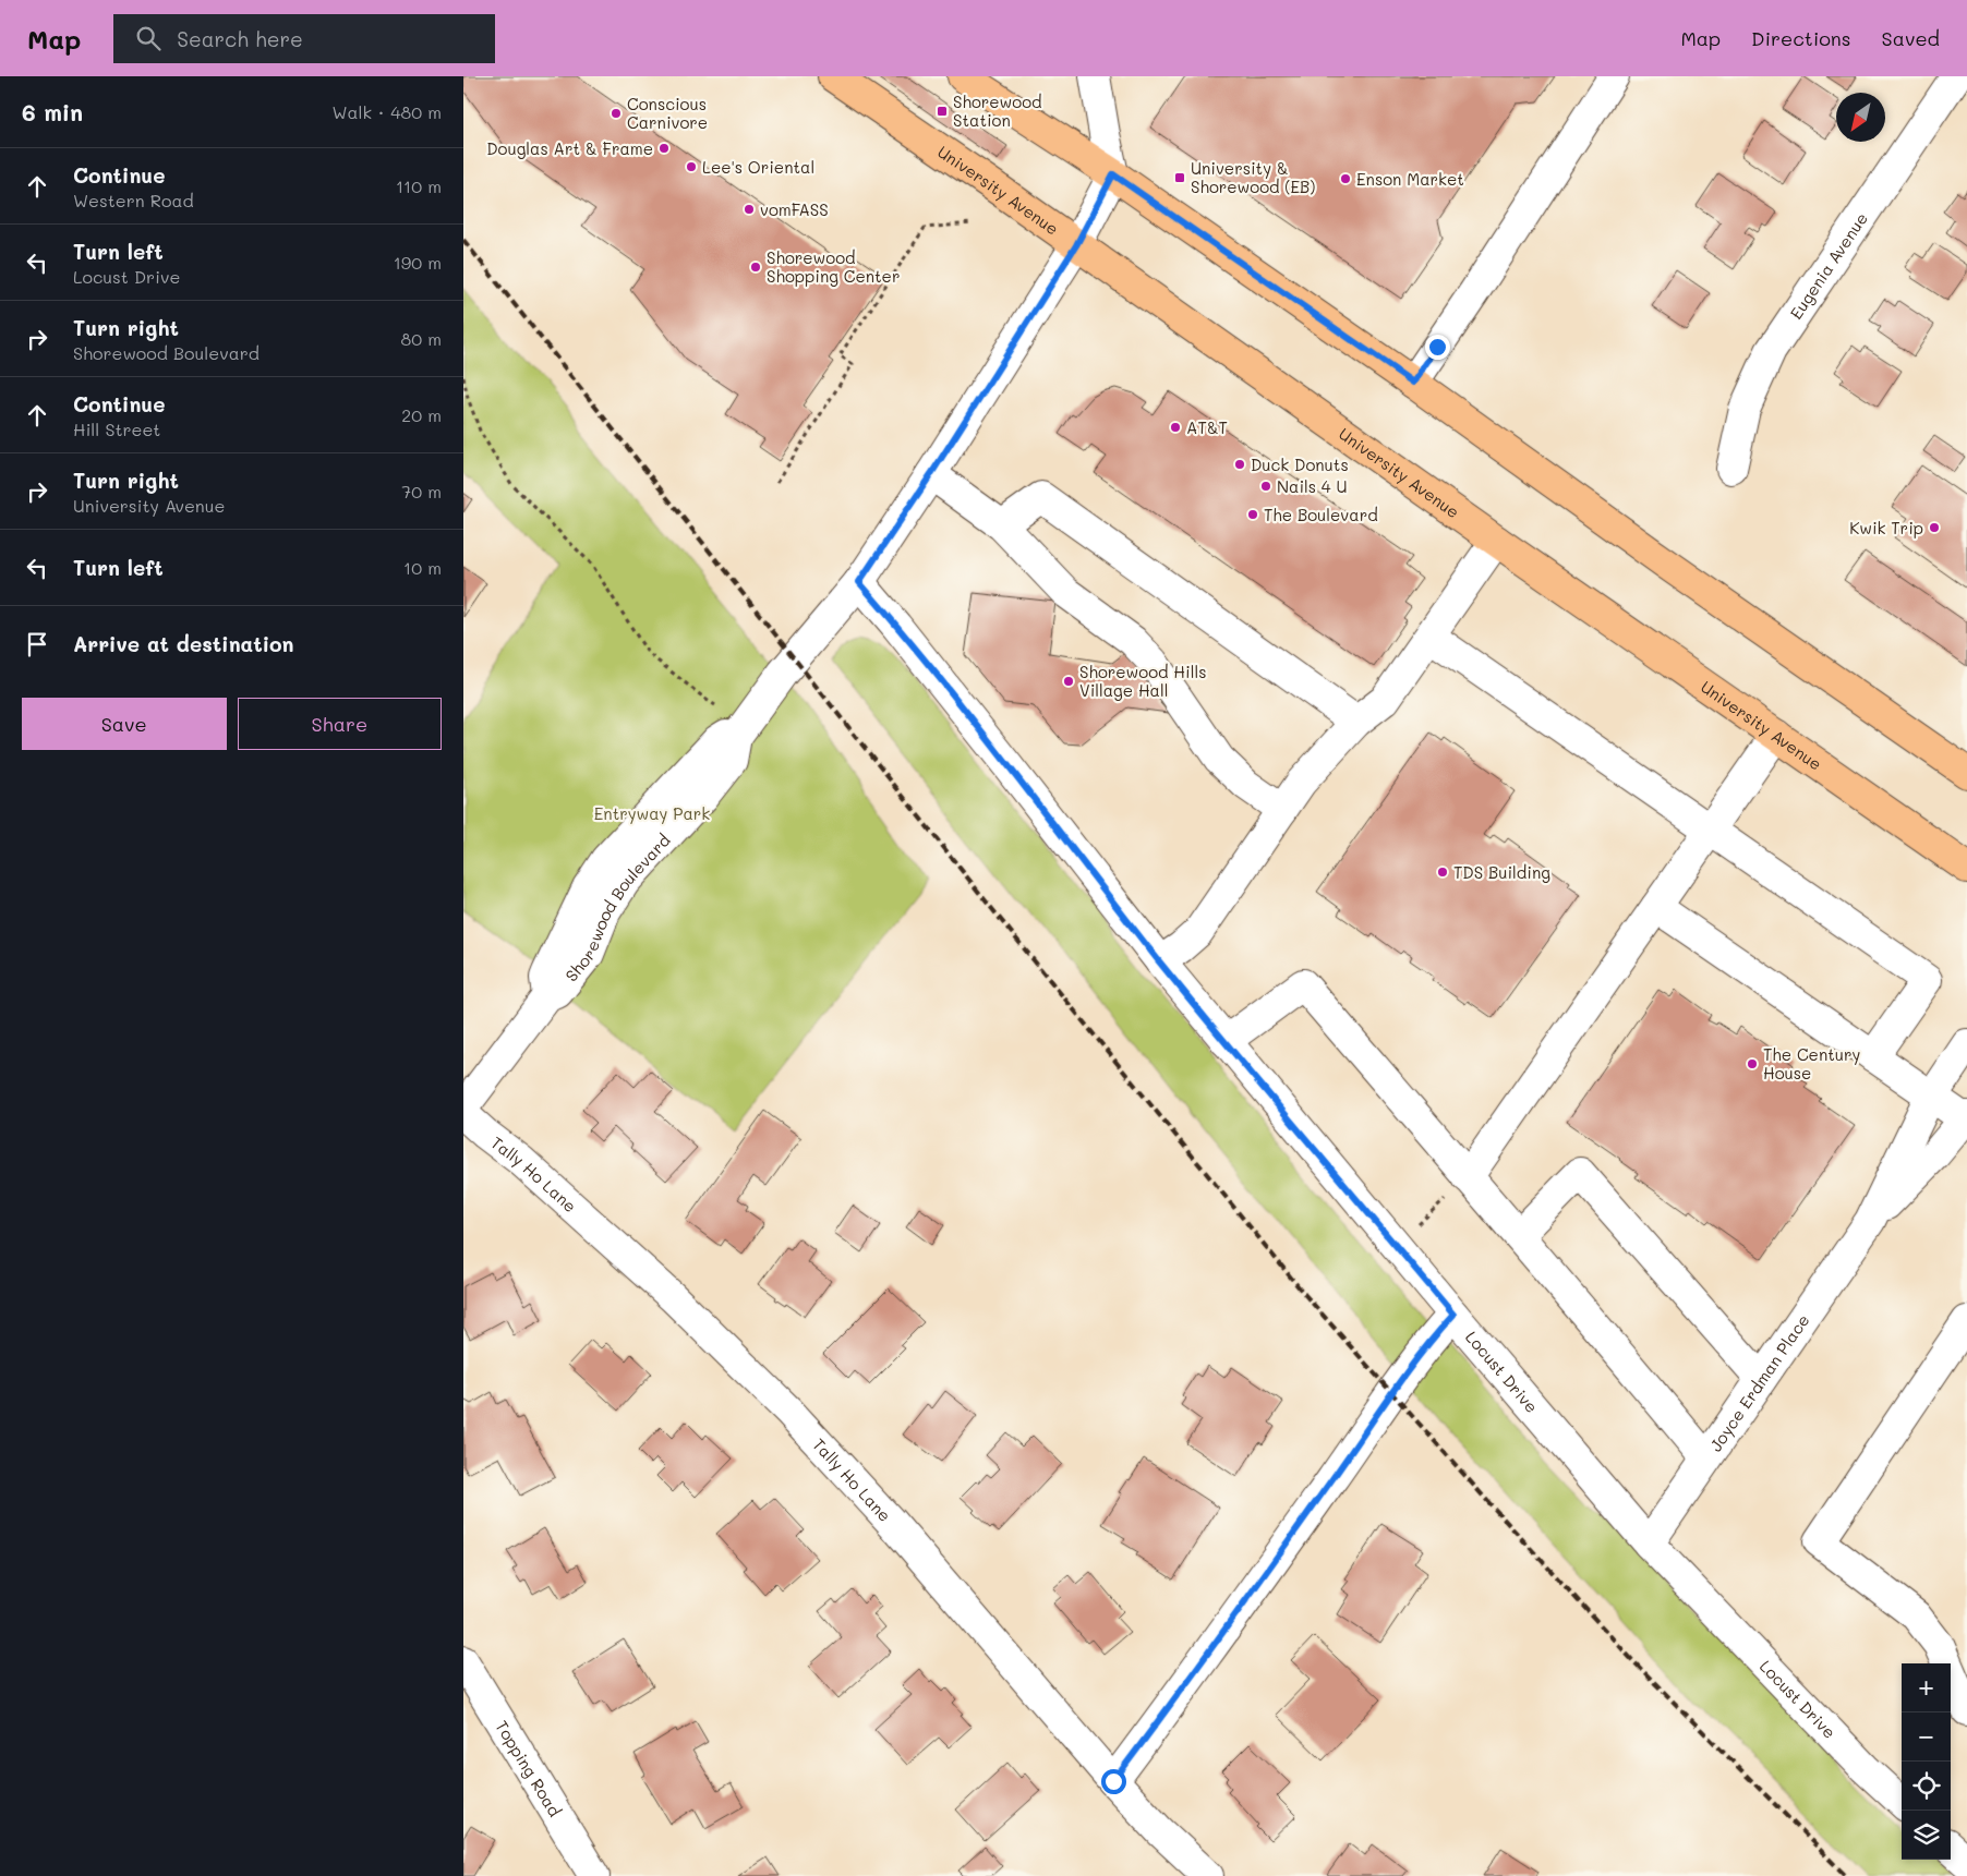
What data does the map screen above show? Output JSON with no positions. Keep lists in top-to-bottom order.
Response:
{
  "streets": {
    "main road": ["University Avenue"],
    "street": [
      "Eugenia Avenue",
      "Shorewood Boulevard",
      "Tally Ho Lane",
      "Locust Drive",
      "Joyce Erdman Place",
      "Topping Road"
    ]
  },
  "crossings": [
    ["University Avenue", "Shorewood Boulevard"],
    ["Shorewood Boulevard", "Locust Drive"],
    ["Locust Drive", "Joyce Erdman Place"]
  ],
  "parks": ["Entryway Park"],
  "places": {
    "transit": ["Shorewood Station", "University & Shorewood (EB)"],
    "other": [
      "Conscious Carnivore",
      "Douglas Art & Frame",
      "Lee's Oriental",
      "Enson Market",
      "vomFASS",
      "Shorewood Shopping Center",
      "AT&T",
      "Duck Donuts",
      "Nails 4 U",
      "The Boulevard",
      "Kwik Trip",
      "Shorewood Hills Village Hall",
      "TDS Building",
      "The Century House"
    ]
  },
  "north": "bottom left",
  "page": {
    "header": "Map",
    "search": "Search here",
    "nav": ["Map", "Directions", "Saved"],
    "heading": ["6 min", "Walk · 480 m"],
    "list": [
      ["Continue", "Western Road", "110 m"],
      ["Turn left", "Locust Drive", "190 m"],
      ["Turn right", "Shorewood Boulevard", "80 m"],
      ["Continue", "Hill Street", "20 m"],
      ["Turn right", "University Avenue", "70 m"],
      ["Turn left", "10 m"],
      "Arrive at destination"
    ],
    "buttons": ["Save", "Share"],
    "map_buttons": ["+", "−"]
  }
}
